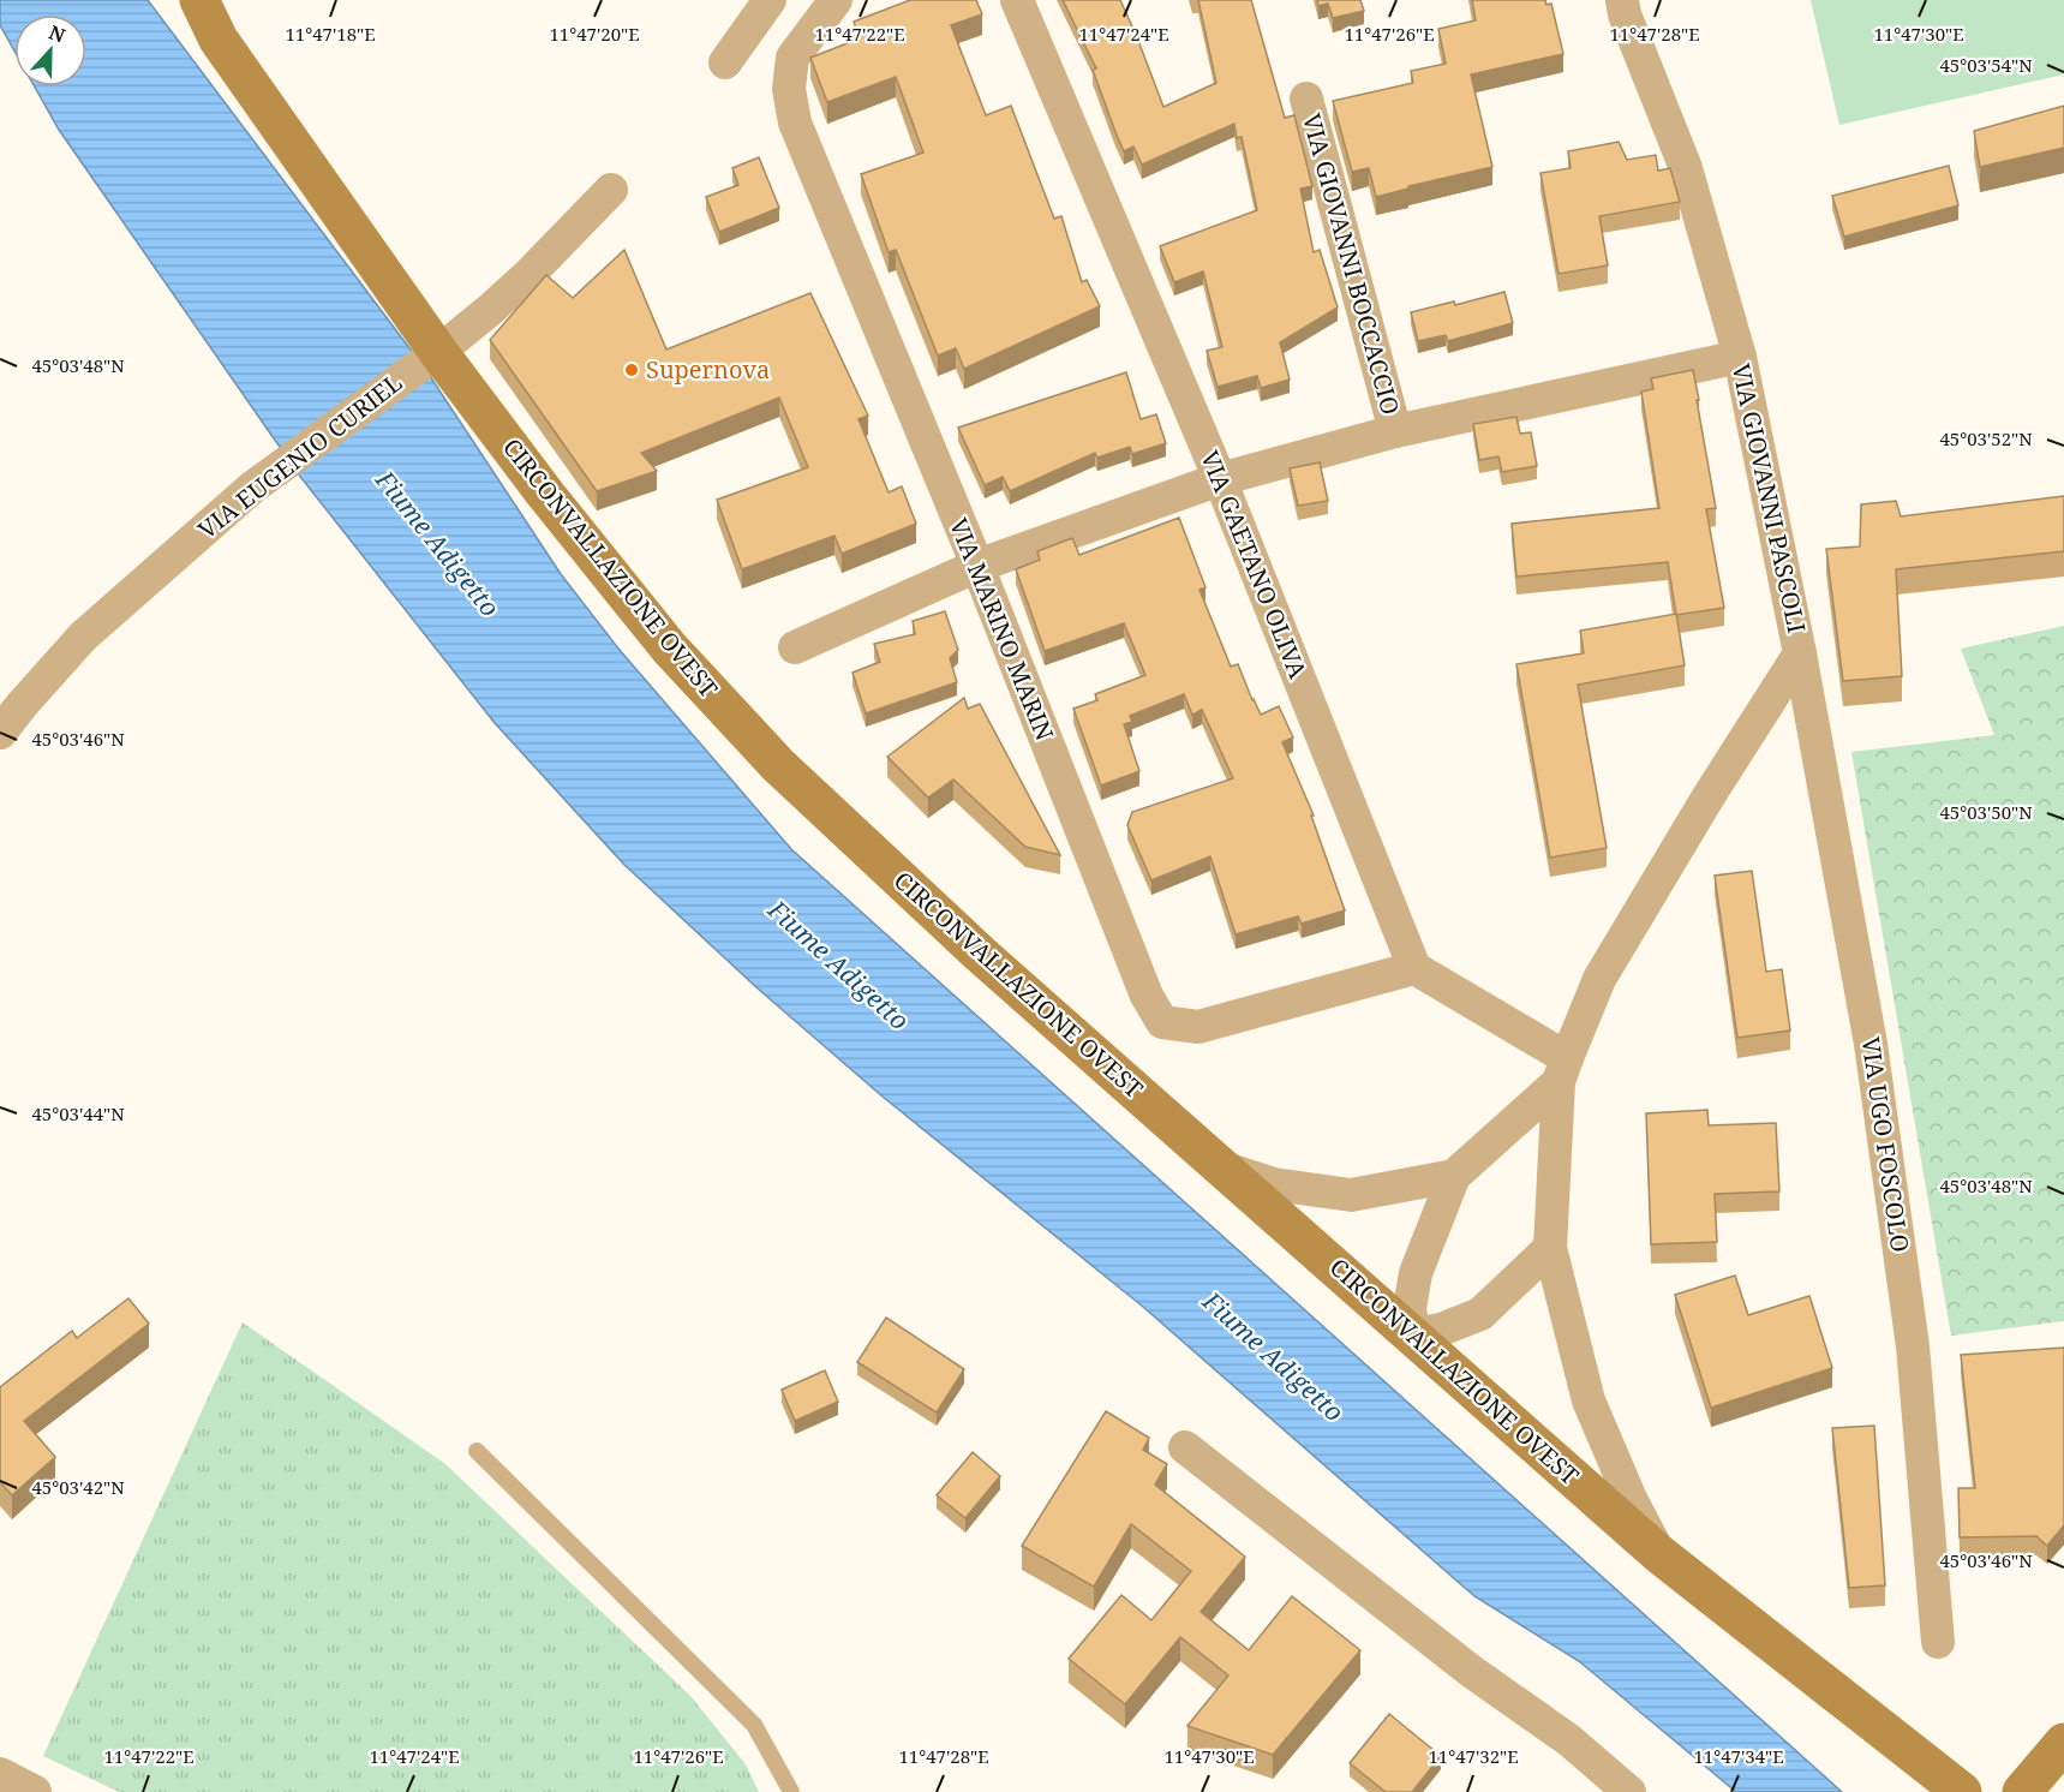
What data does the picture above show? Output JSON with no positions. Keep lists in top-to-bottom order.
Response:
{
  "streets": {
    "main road": ["CIRCONVALLAZIONE OVEST"],
    "street": [
      "VIA GIOVANNI BOCCACCIO",
      "VIA EUGENIO CURIEL",
      "VIA GIOVANNI PASCOLI",
      "VIA GAETANO OLIVA",
      "VIA MARINO MARIN",
      "VIA UGO FOSCOLO"
    ]
  },
  "crossings": [
    ["VIA GIOVANNI BOCCACCIO", "VIA GIOVANNI PASCOLI"],
    ["VIA GIOVANNI BOCCACCIO", "VIA GAETANO OLIVA"],
    ["VIA GIOVANNI BOCCACCIO", "VIA MARINO MARIN"],
    ["VIA EUGENIO CURIEL", "CIRCONVALLAZIONE OVEST"],
    ["VIA GIOVANNI PASCOLI", "VIA UGO FOSCOLO"],
    ["VIA GAETANO OLIVA", "VIA MARINO MARIN"]
  ],
  "water": ["Fiume Adigetto"],
  "places": ["Supernova"],
  "north": "top",
  "coordinates": [
    "11°47'26\"E",
    "11°47'18\"E",
    "11°47'20\"E",
    "11°47'22\"E",
    "11°47'24\"E",
    "11°47'28\"E",
    "11°47'30\"E",
    "45°03'54\"N",
    "45°03'48\"N",
    "45°03'52\"N",
    "45°03'46\"N",
    "45°03'50\"N",
    "45°03'44\"N",
    "45°03'42\"N",
    "11°47'32\"E",
    "11°47'34\"E"
  ]
}
